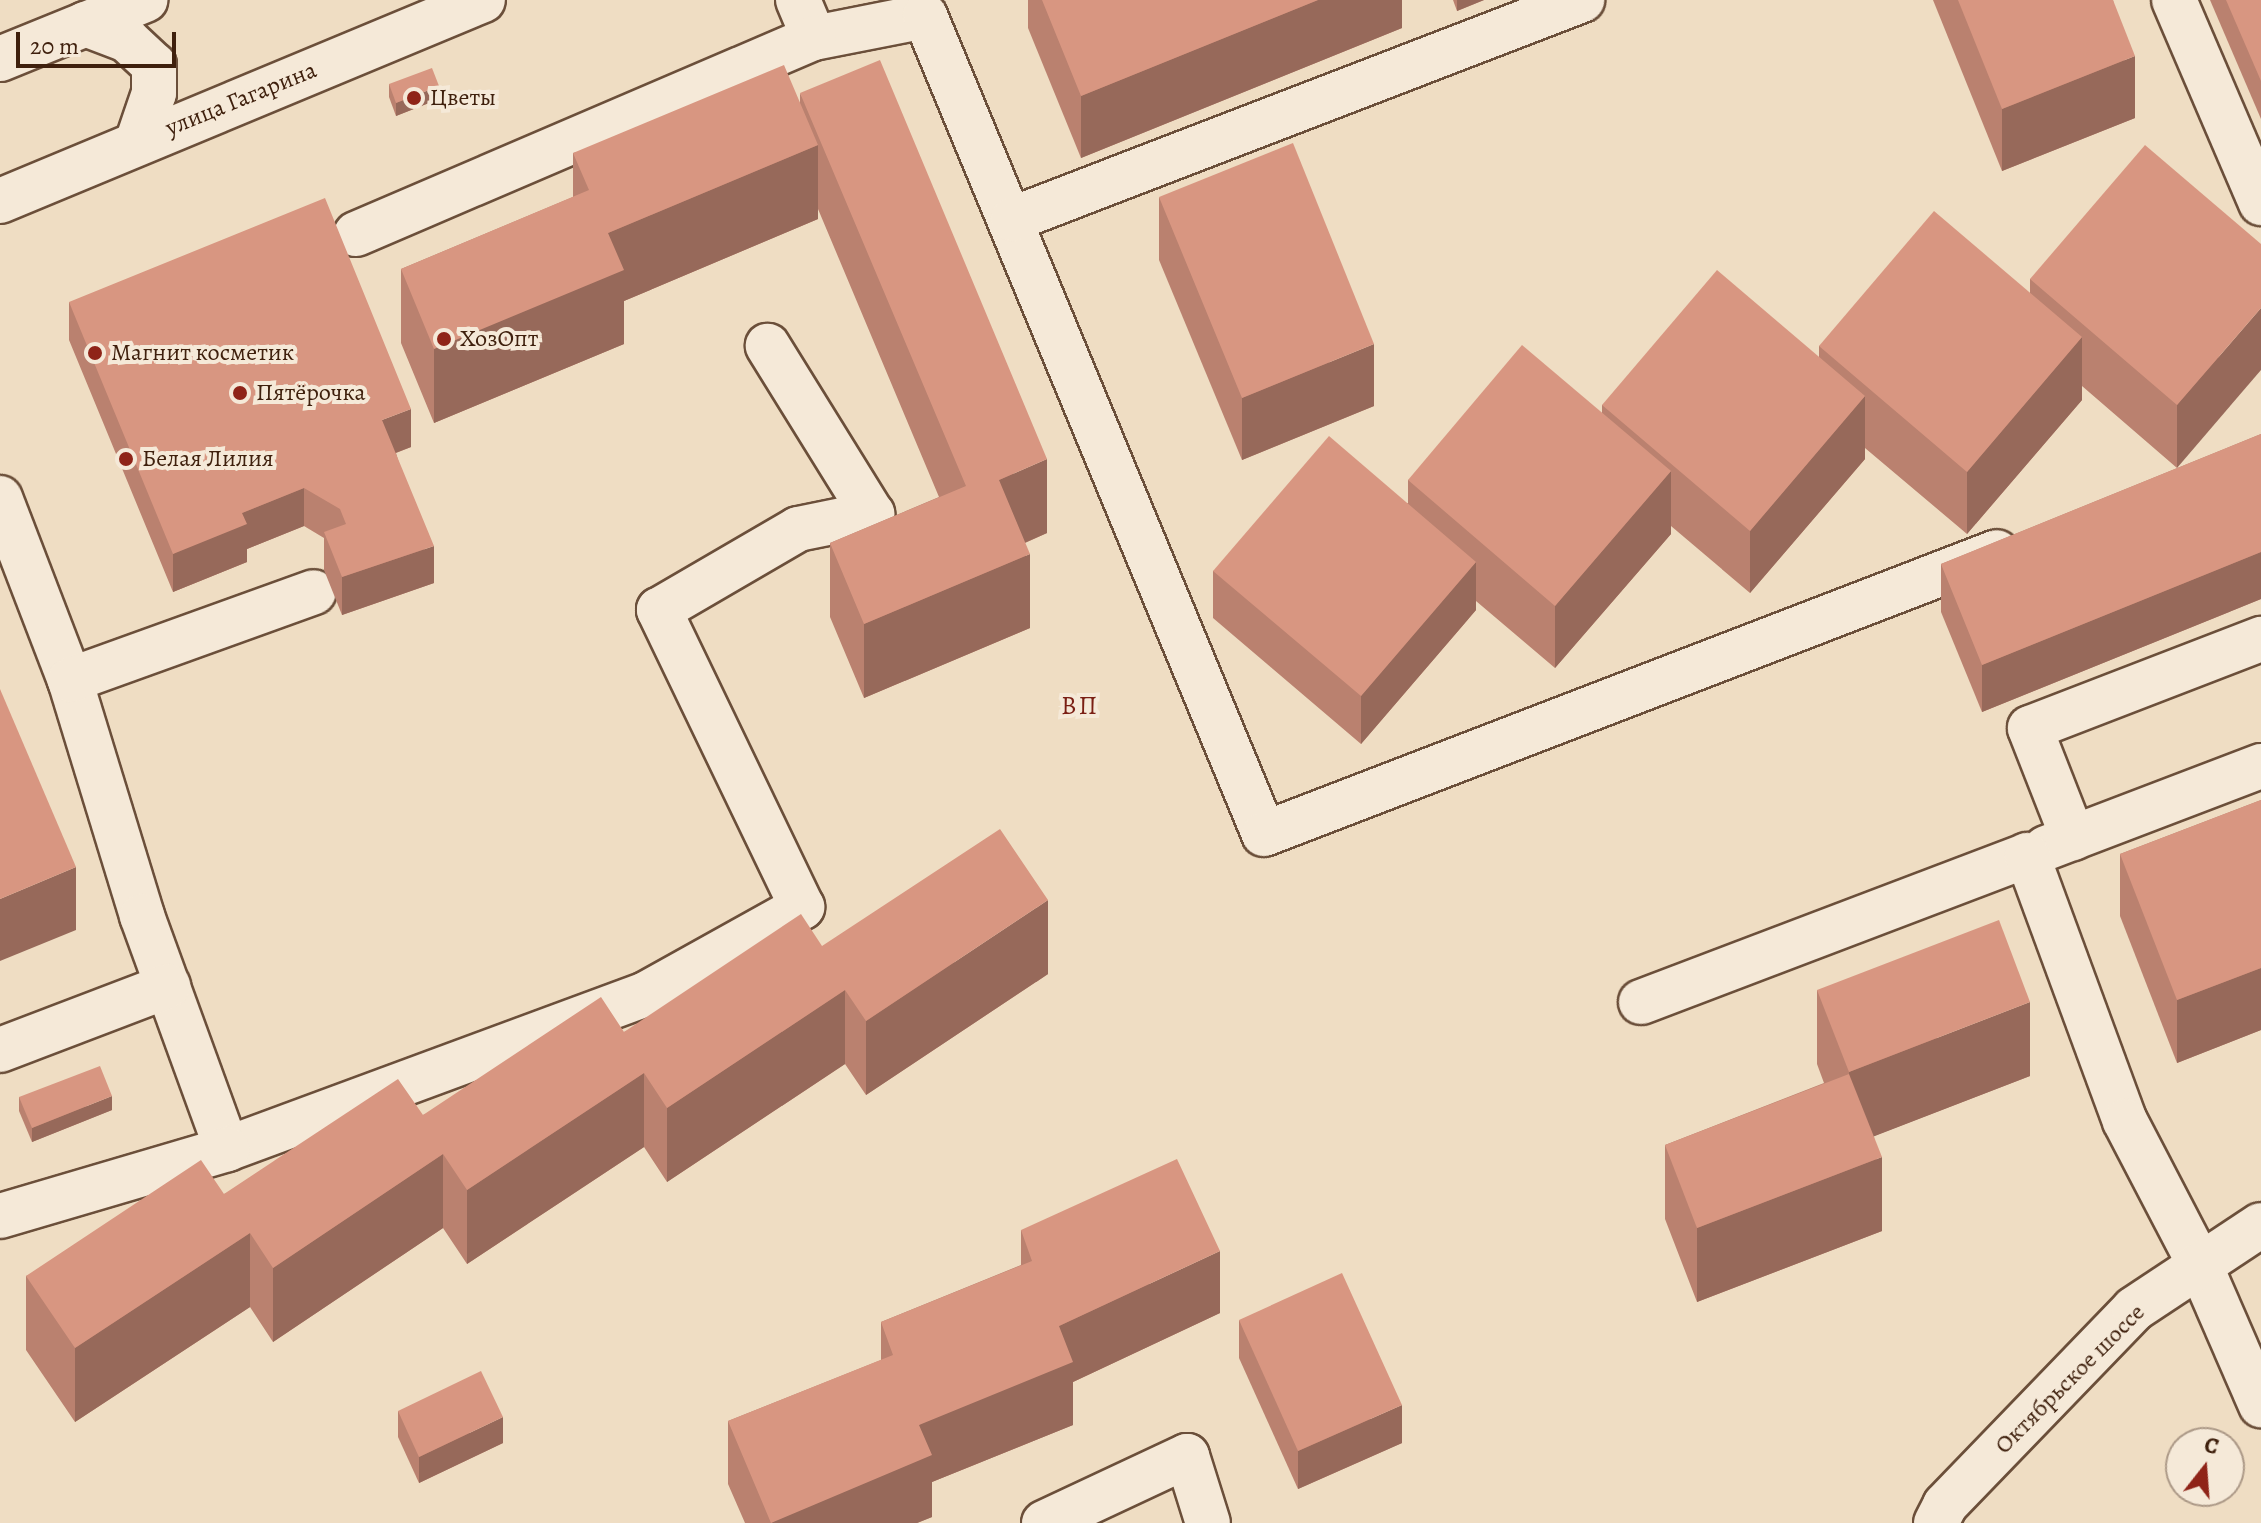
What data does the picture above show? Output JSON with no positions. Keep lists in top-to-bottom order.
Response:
{
  "streets": {
    "street": ["улица Гагарина", "Октябрьское шоссе"]
  },
  "districts": ["ВП"],
  "places": [
    "Цветы",
    "ХозОпт",
    "Магнит косметик",
    "Пятёрочка",
    "Белая Лилия"
  ],
  "scale_bar": "20 m",
  "north": "top"
}
